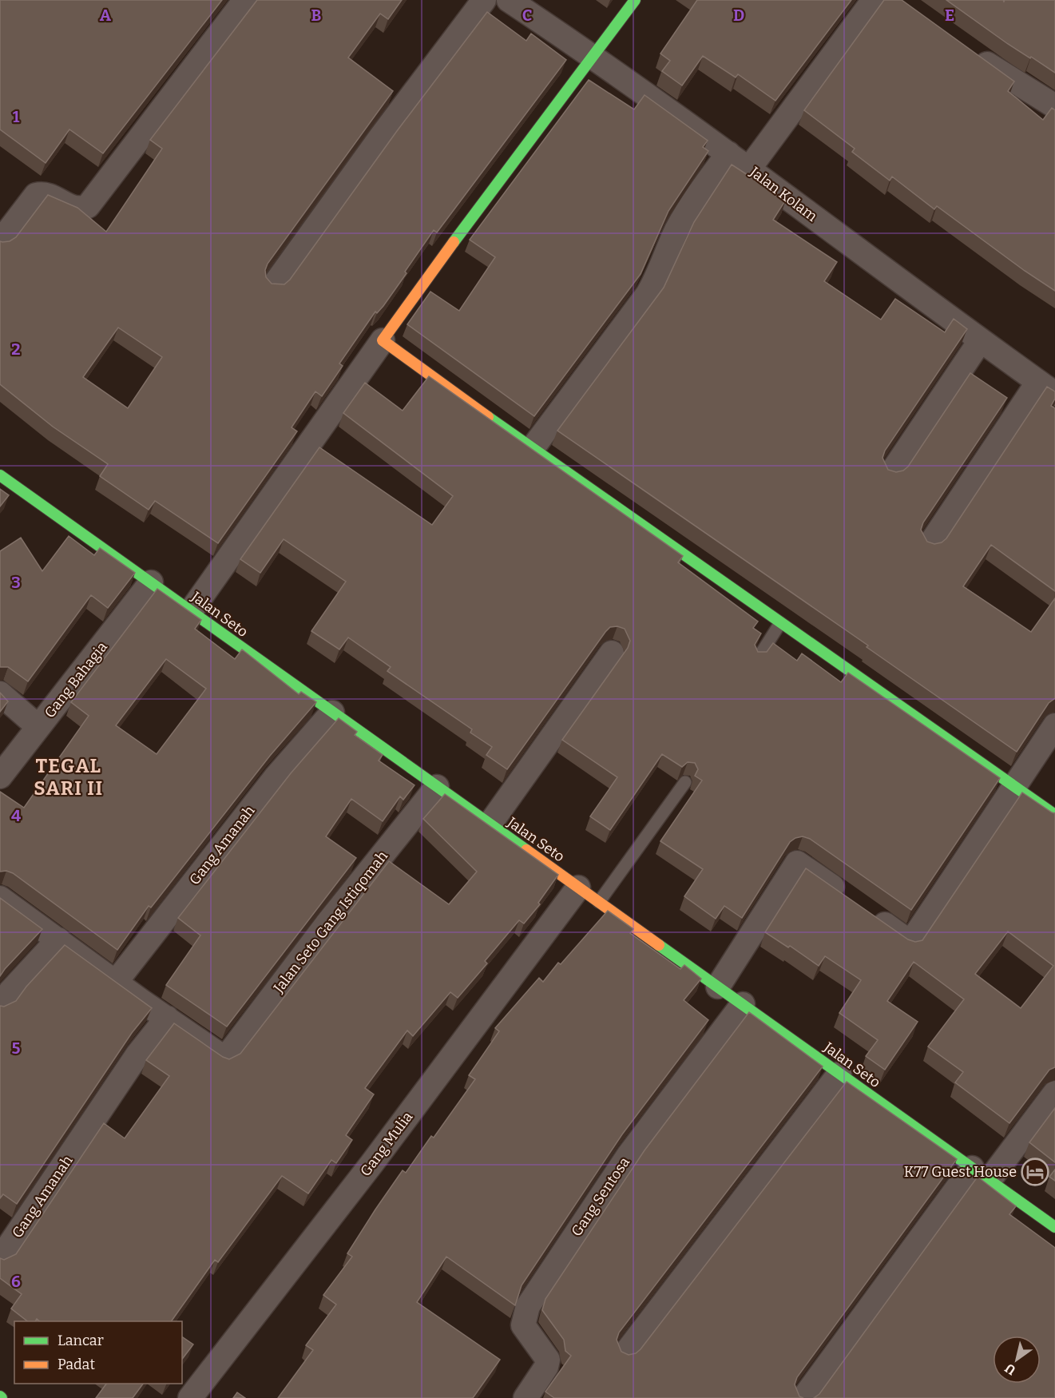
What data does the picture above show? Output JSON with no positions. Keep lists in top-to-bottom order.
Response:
{
  "streets": {
    "street": [
      "Jalan Kolam",
      "Jalan Seto",
      "Gang Bahagia",
      "Gang Amanah",
      "Jalan Seto Gang Istiqomah",
      "Gang Mulia",
      "Gang Sentosa"
    ]
  },
  "crossings": [
    ["Jalan Seto", "Gang Bahagia"],
    ["Jalan Seto", "Gang Amanah"],
    ["Jalan Seto", "Jalan Seto Gang Istiqomah"],
    ["Jalan Seto", "Gang Mulia"],
    ["Jalan Seto", "Gang Sentosa"],
    ["Gang Amanah", "Jalan Seto Gang Istiqomah"]
  ],
  "districts": ["TEGAL SARI II"],
  "places": {
    "hotel": ["K77 Guest House"]
  },
  "legend": ["Lancar", "Padat"],
  "north": "bottom left",
  "grid": {
    "columns": [
      "A",
      "B",
      "C",
      "D",
      "E"
    ],
    "rows": [
      "1",
      "2",
      "3",
      "4",
      "5",
      "6"
    ]
  }
}
